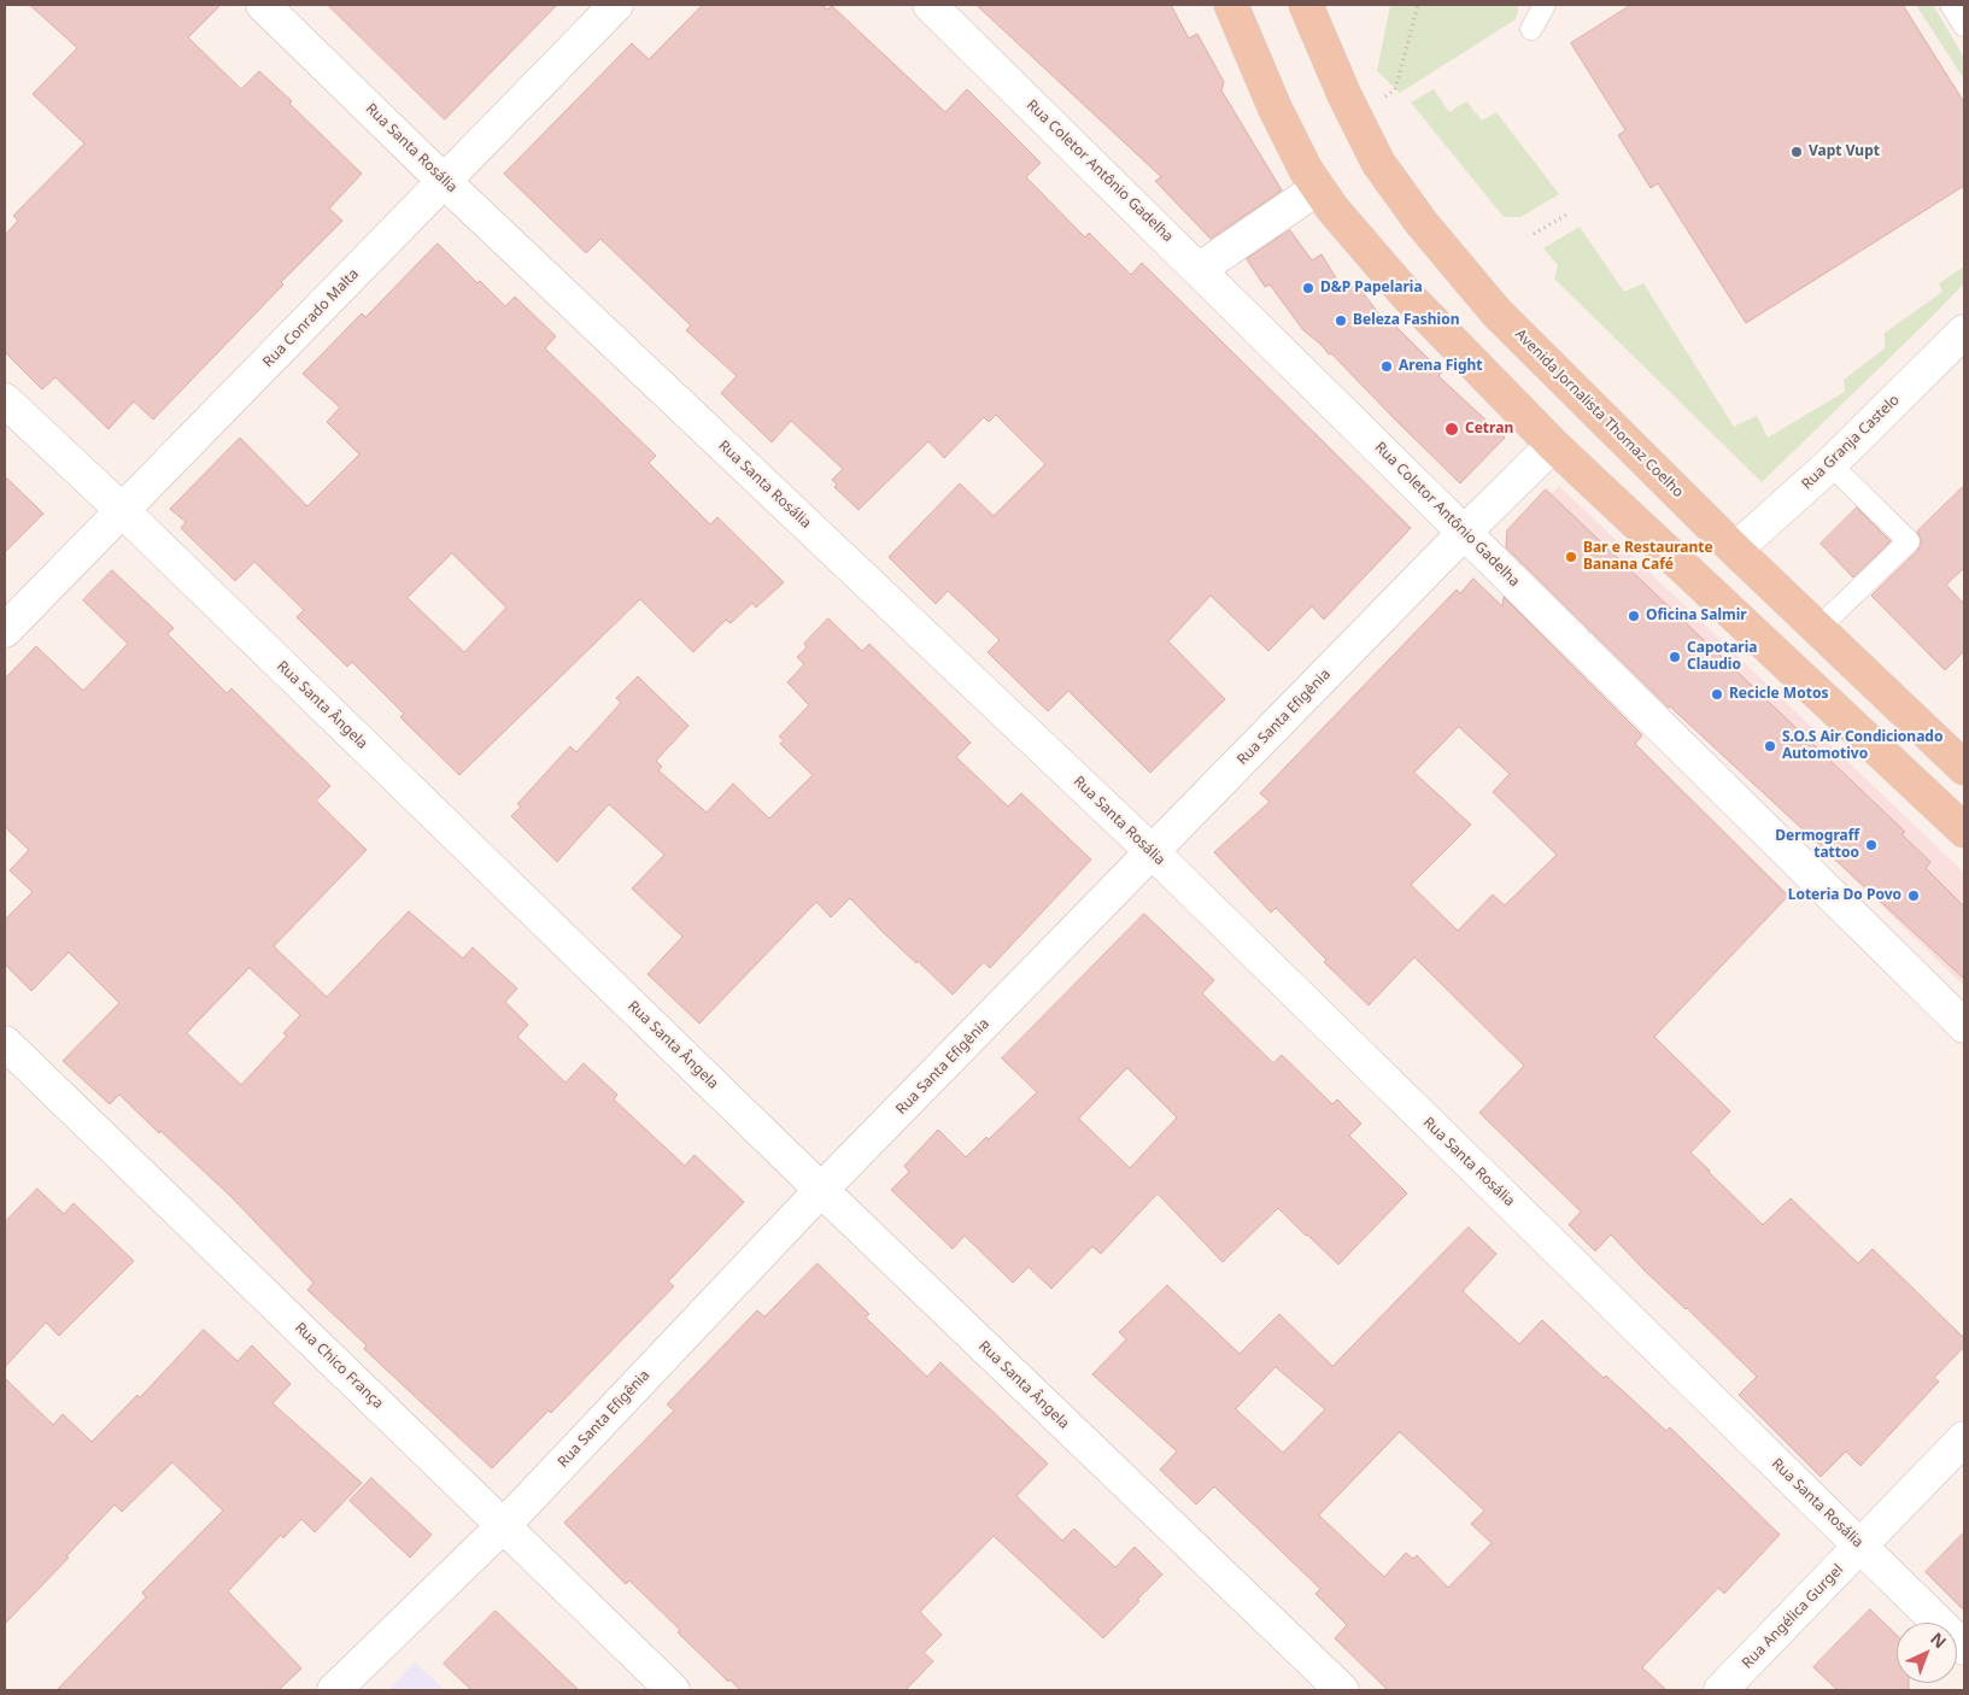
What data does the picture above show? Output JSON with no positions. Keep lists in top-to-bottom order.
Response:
{
  "streets": {
    "main road": ["Avenida Jornalista Thomaz Coelho"],
    "street": [
      "Rua Santa Rosália",
      "Rua Coletor Antônio Gadelha",
      "Rua Conrado Malta",
      "Rua Granja Castelo",
      "Rua Santa Ângela",
      "Rua Santa Efigênia",
      "Rua Chico França",
      "Rua Angélica Gurgel"
    ]
  },
  "crossings": [
    ["Rua Santa Rosália", "Rua Conrado Malta"],
    ["Rua Santa Rosália", "Rua Santa Efigênia"],
    ["Rua Santa Rosália", "Rua Angélica Gurgel"],
    ["Rua Coletor Antônio Gadelha", "Rua Santa Efigênia"],
    ["Rua Conrado Malta", "Rua Santa Ângela"],
    ["Avenida Jornalista Thomaz Coelho", "Rua Granja Castelo"],
    ["Rua Santa Ângela", "Rua Santa Efigênia"],
    ["Rua Santa Efigênia", "Rua Chico França"]
  ],
  "places": [
    "Vapt Vupt",
    "D&P Papelaria",
    "Beleza Fashion",
    "Arena Fight",
    "Cetran",
    "Bar e Restaurante Banana Café",
    "Oficina Salmir",
    "Capotaria Claudio",
    "Recicle Motos",
    "S.O.S Air Condicionado Automotivo",
    "Dermograff tattoo",
    "Loteria Do Povo"
  ],
  "north": "top right"
}
